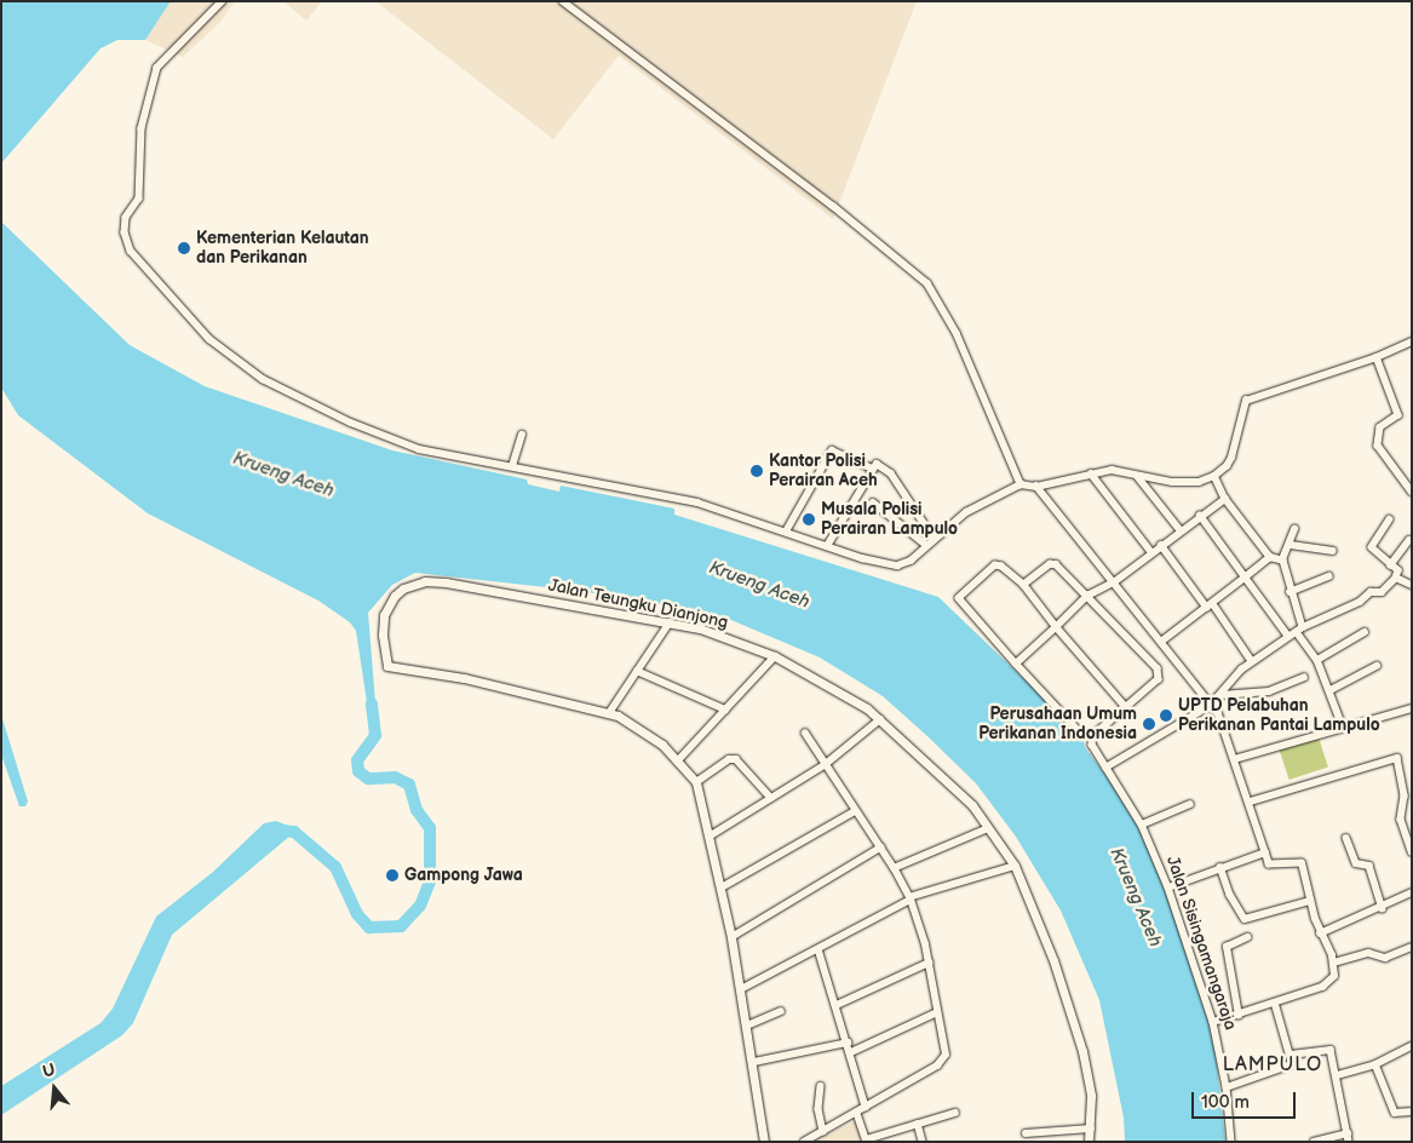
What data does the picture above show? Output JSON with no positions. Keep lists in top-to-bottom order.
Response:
{
  "streets": {
    "street": ["Jalan Teungku Dianjong", "Jalan Sisingamangaraja"]
  },
  "districts": ["LAMPULO"],
  "water": ["Krueng Aceh"],
  "places": [
    "Kementerian Kelautan dan Perikanan",
    "Kantor Polisi Perairan Aceh",
    "Musala Polisi Perairan Lampulo",
    "UPTD Pelabuhan Perikanan Pantai Lampulo",
    "Perusahaan Umum Perikanan Indonesia",
    "Gampong Jawa"
  ],
  "scale_bar": "100 m",
  "north": "top"
}
